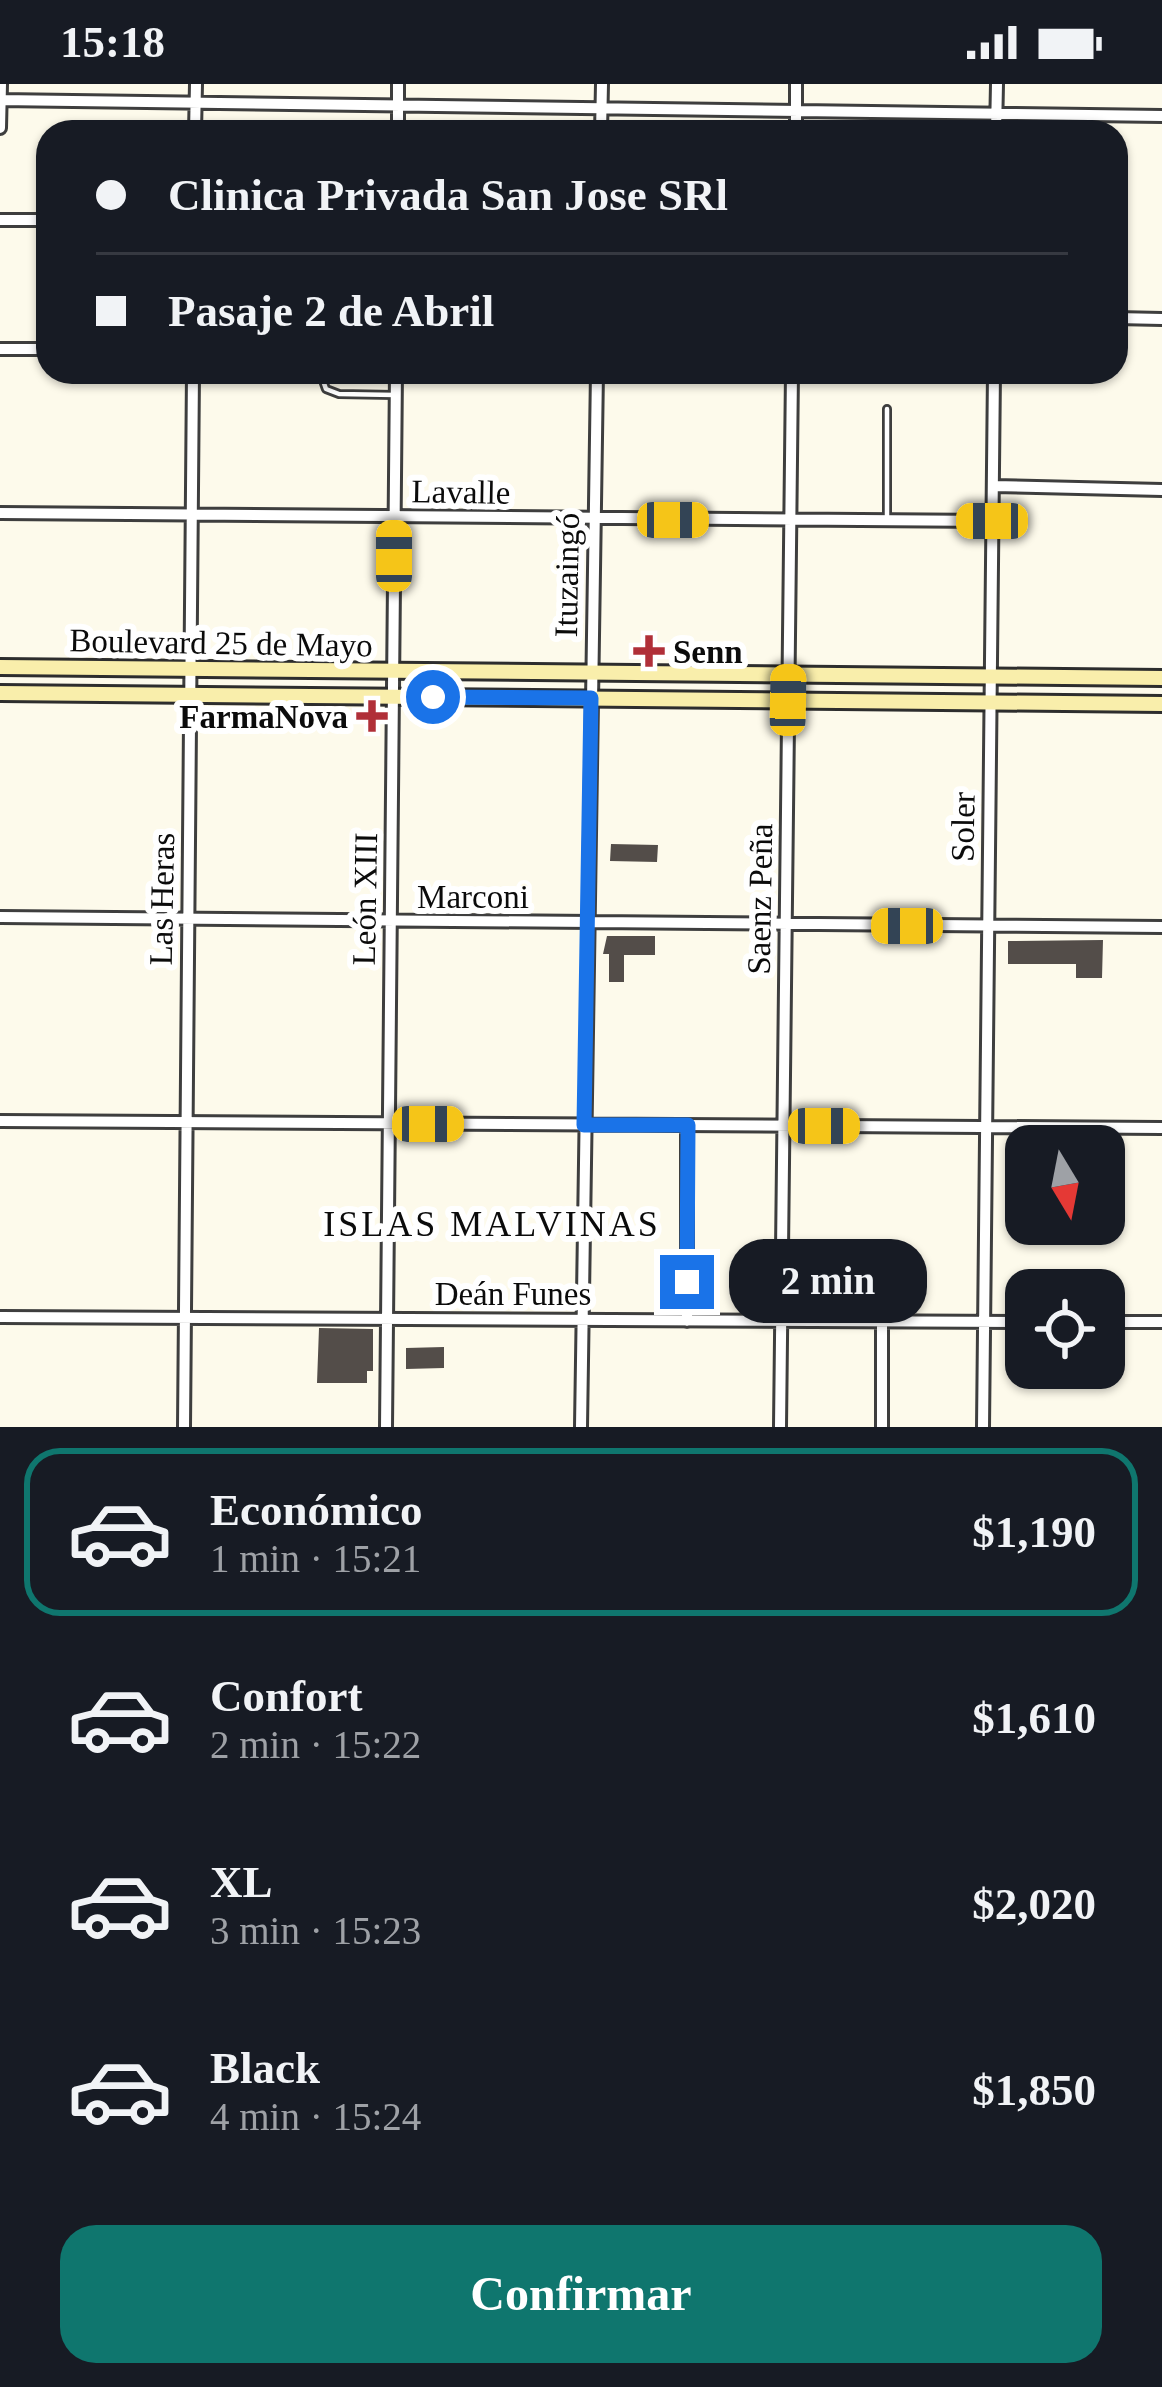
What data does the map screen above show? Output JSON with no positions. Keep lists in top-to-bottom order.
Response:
{
  "streets": {
    "street": [
      "Lavalle",
      "Ituzaingó",
      "Boulevard 25 de Mayo",
      "Soler",
      "Marconi",
      "Las Heras",
      "León XIII",
      "Saenz Peña",
      "Deán Funes"
    ]
  },
  "crossings": [
    ["Lavalle", "Ituzaingó"],
    ["Lavalle", "Soler"],
    ["Lavalle", "Las Heras"],
    ["Lavalle", "León XIII"],
    ["Lavalle", "Saenz Peña"],
    ["Ituzaingó", "Boulevard 25 de Mayo"],
    ["Ituzaingó", "Marconi"],
    ["Ituzaingó", "Deán Funes"],
    ["Boulevard 25 de Mayo", "Soler"],
    ["Boulevard 25 de Mayo", "Las Heras"],
    ["Boulevard 25 de Mayo", "León XIII"],
    ["Boulevard 25 de Mayo", "Saenz Peña"],
    ["Soler", "Marconi"],
    ["Soler", "Deán Funes"],
    ["Marconi", "Las Heras"],
    ["Marconi", "León XIII"],
    ["Marconi", "Saenz Peña"],
    ["Las Heras", "Deán Funes"],
    ["León XIII", "Deán Funes"],
    ["Saenz Peña", "Deán Funes"]
  ],
  "districts": ["ISLAS MALVINAS"],
  "places": {
    "health": ["Senn", "FarmaNova"]
  },
  "north": "bottom",
  "page": {
    "status": "15:18",
    "banner": ["Clinica Privada San Jose SRl", "Pasaje 2 de Abril"],
    "bubble": "2 min",
    "list": [
      {
        "name": "Económico",
        "note": "1 min · 15:21",
        "value": "$1,190"
      },
      {
        "name": "Confort",
        "note": "2 min · 15:22",
        "value": "$1,610"
      },
      {
        "name": "XL",
        "note": "3 min · 15:23",
        "value": "$2,020"
      },
      {
        "name": "Black",
        "note": "4 min · 15:24",
        "value": "$1,850"
      }
    ],
    "buttons": "Confirmar"
  }
}
